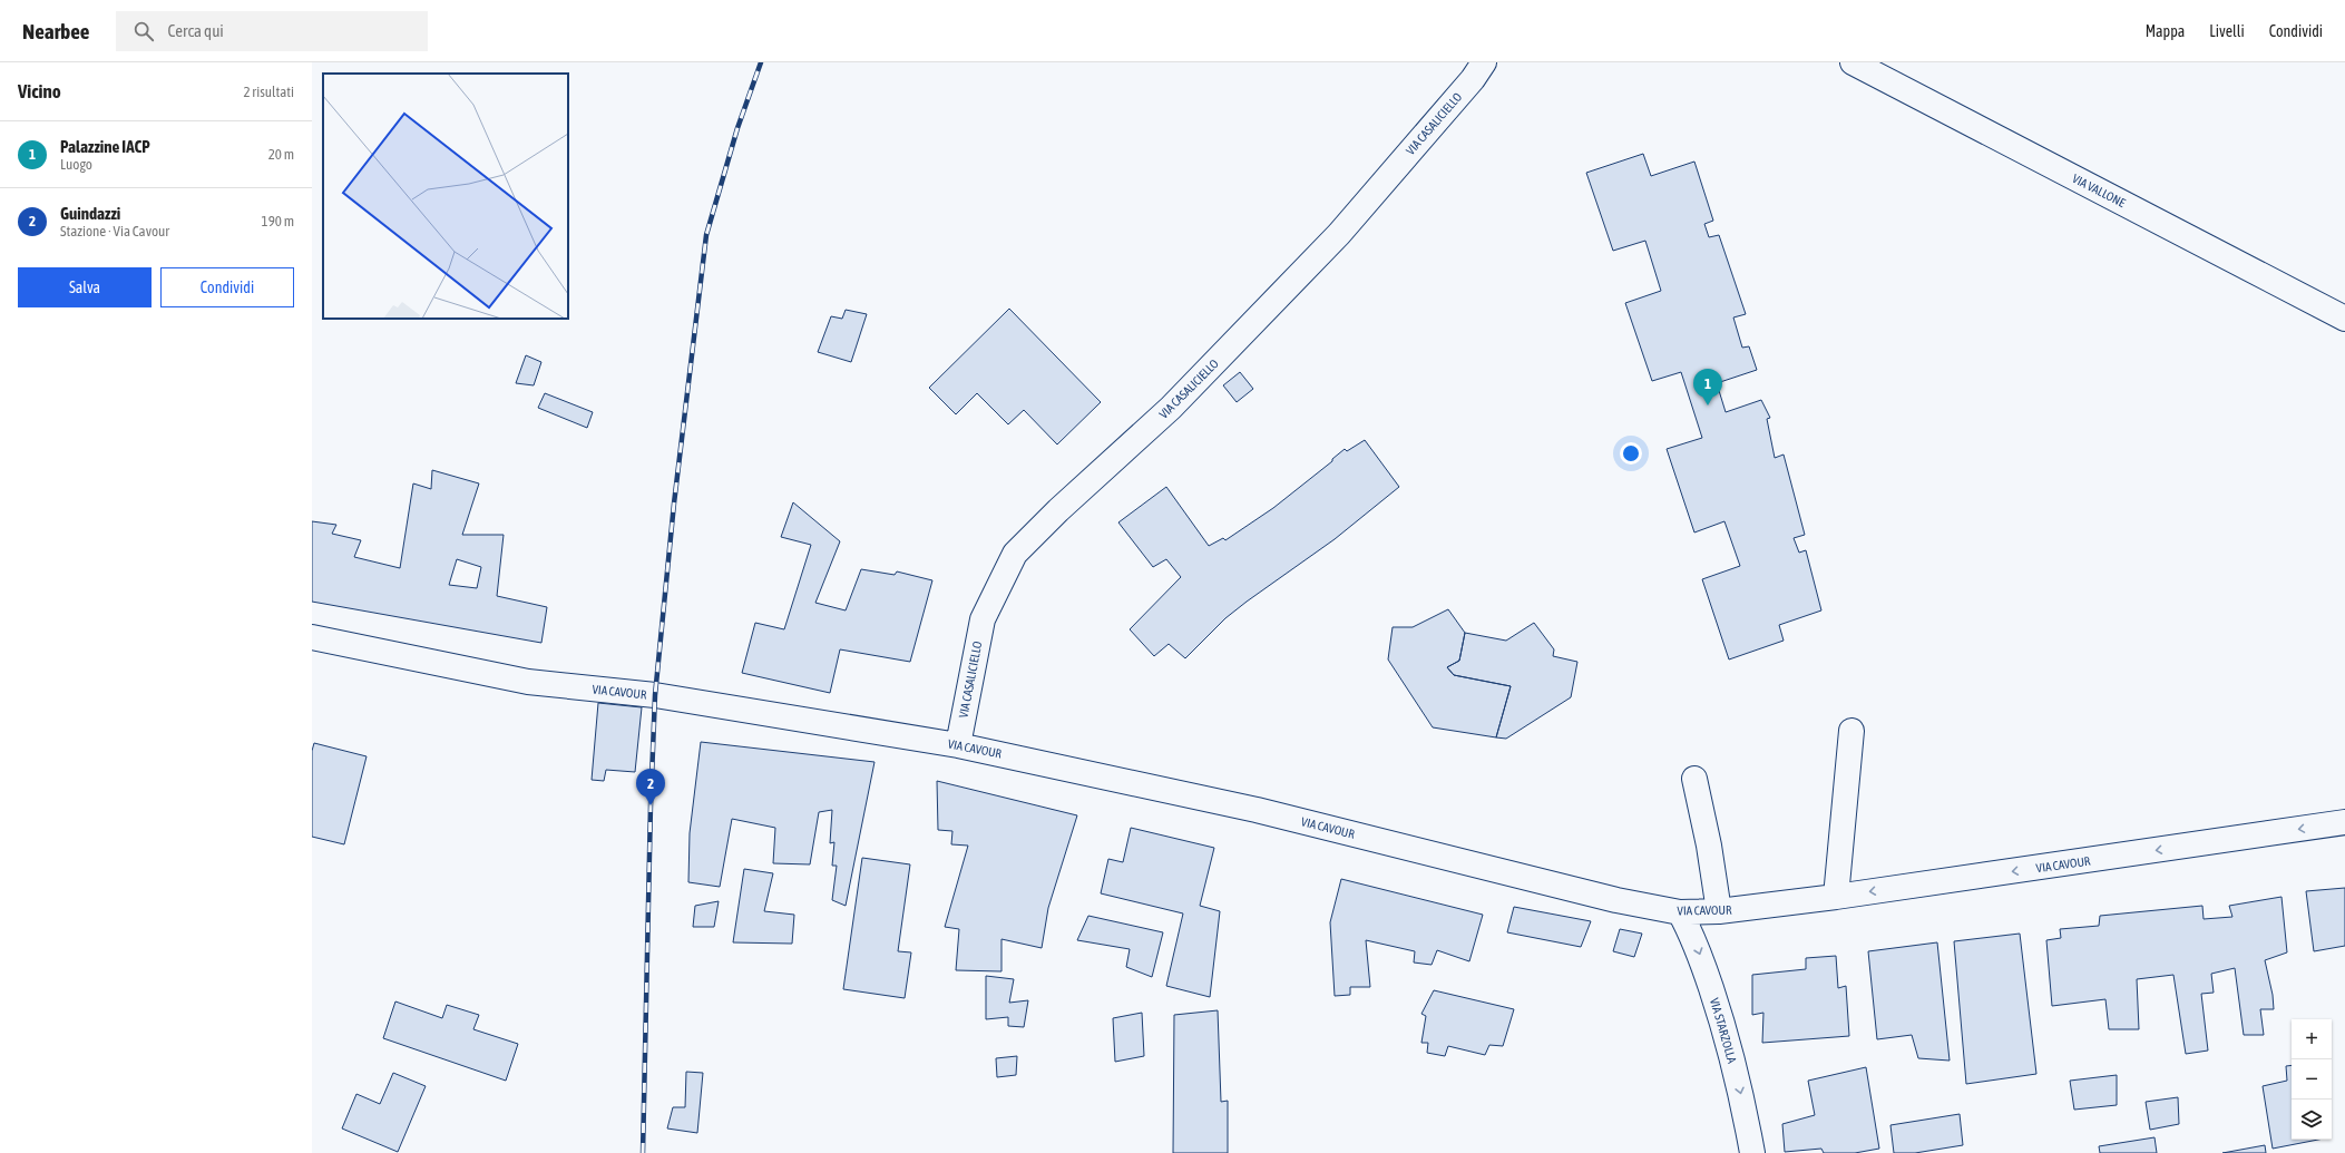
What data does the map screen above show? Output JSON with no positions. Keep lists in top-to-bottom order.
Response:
{
  "streets": {
    "street": [
      "VIA CASALICIELLO",
      "VIA VALLONE",
      "VIA CAVOUR",
      "VIA STARZOLLA"
    ]
  },
  "crossings": [
    ["VIA CASALICIELLO", "VIA CAVOUR"],
    ["VIA CAVOUR", "VIA STARZOLLA"]
  ],
  "page": {
    "header": "Nearbee",
    "search": "Cerca qui",
    "nav": ["Mappa", "Livelli", "Condividi"],
    "heading": ["Vicino", "2 risultati"],
    "list": [
      {
        "mark": "1",
        "name": "Palazzine IACP",
        "note": "Luogo",
        "value": "20 m"
      },
      {
        "mark": "2",
        "name": "Guindazzi",
        "note": "Stazione · Via Cavour",
        "value": "190 m"
      }
    ],
    "buttons": ["Salva", "Condividi"],
    "pins": ["1", "2"],
    "map_buttons": ["+", "−"]
  }
}
